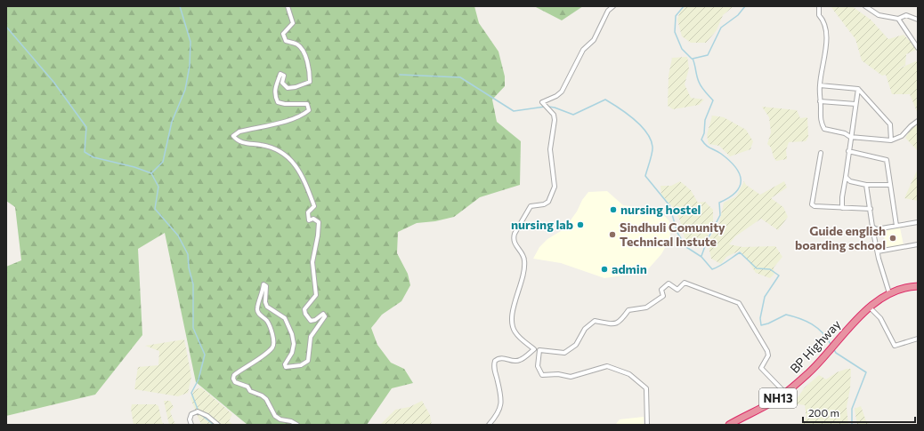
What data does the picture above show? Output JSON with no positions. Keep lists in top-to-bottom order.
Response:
{
  "streets": {
    "highway": ["BP Highway", "NH13"]
  },
  "places": [
    "nursing hostel",
    "nursing lab",
    "Sindhuli Comunity Technical Instute",
    "Guide english boarding school",
    "admin"
  ],
  "scale_bar": "200 m"
}
